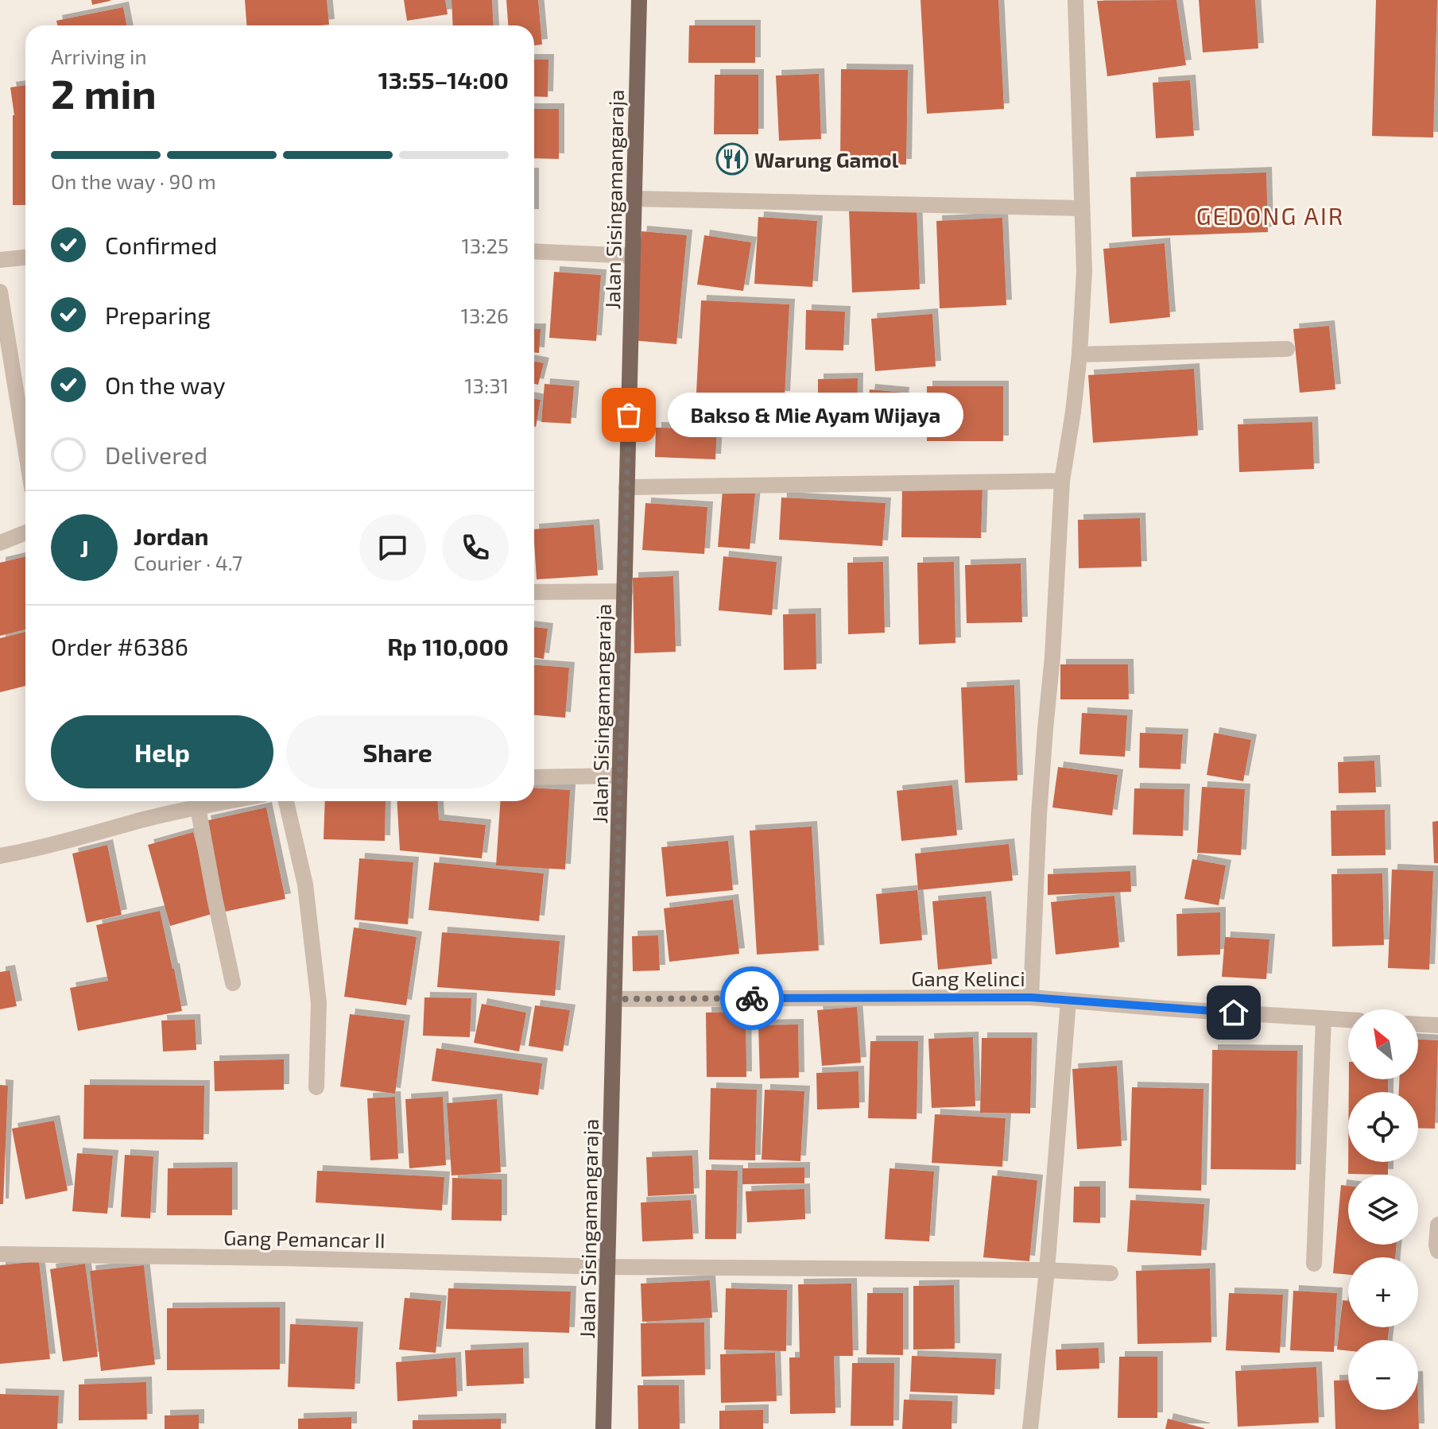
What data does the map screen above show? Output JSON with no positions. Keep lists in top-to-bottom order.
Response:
{
  "streets": {
    "main road": ["Jalan Sisingamangaraja"],
    "street": ["Gang Kelinci", "Gang Pemancar II"]
  },
  "crossings": [
    ["Jalan Sisingamangaraja", "Gang Kelinci"],
    ["Jalan Sisingamangaraja", "Gang Pemancar II"]
  ],
  "districts": ["GEDONG AIR"],
  "places": {
    "restaurant": ["Warung Gamol"],
    "other": ["Bakso & Mie Ayam Wijaya"]
  },
  "north": "top left",
  "page": {
    "heading": ["2 min", "Arriving in", "13:55–14:00"],
    "panel": [
      "Jordan",
      "Courier · 4.7",
      "Order #6386",
      "Rp 110,000"
    ],
    "bar": "On the way · 90 m",
    "list": [
      ["Confirmed", "13:25"],
      ["Preparing", "13:26"],
      ["On the way", "13:31"],
      "Delivered"
    ],
    "bubble": "Bakso & Mie Ayam Wijaya",
    "round": "J",
    "buttons": ["Help", "Share"],
    "map_buttons": ["+", "−"]
  }
}
